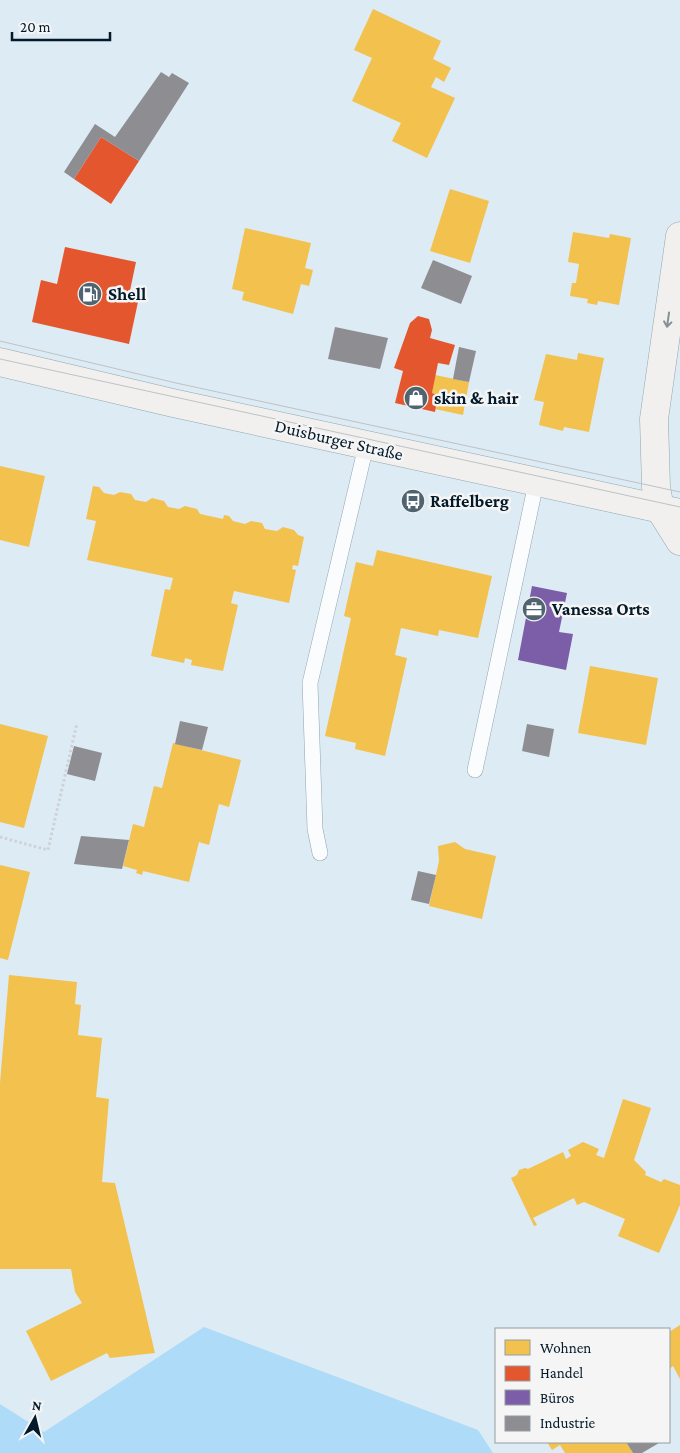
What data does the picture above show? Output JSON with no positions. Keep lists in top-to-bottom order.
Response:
{
  "streets": {
    "main road": ["Duisburger Straße"]
  },
  "places": {
    "fuel station": ["Shell"],
    "shop": ["skin & hair"],
    "bus stop": ["Raffelberg"],
    "office": ["Vanessa Orts"]
  },
  "legend": [
    "Wohnen",
    "Handel",
    "Büros",
    "Industrie"
  ],
  "scale_bar": "20 m",
  "north": "top"
}
